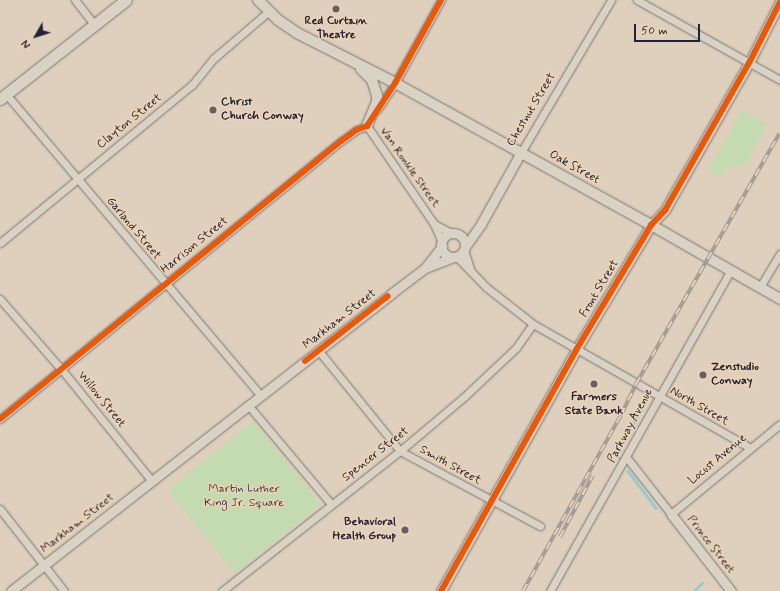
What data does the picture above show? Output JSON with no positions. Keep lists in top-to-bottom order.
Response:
{
  "streets": {
    "main road": ["Oak Street"],
    "street": [
      "Chestnut Street",
      "Clayton Street",
      "Van Ronkle Street",
      "Garland Street",
      "Harrison Street",
      "Front Street",
      "Markham Street",
      "Willow Street",
      "North Street",
      "Parkway Avenue",
      "Spencer Street",
      "Locust Avenue",
      "Smith Street",
      "Prince Street"
    ]
  },
  "crossings": [
    ["Chestnut Street", "Van Ronkle Street"],
    ["Chestnut Street", "Oak Street"],
    ["Chestnut Street", "Markham Street"],
    ["Clayton Street", "Oak Street"],
    ["Clayton Street", "Garland Street"],
    ["Van Ronkle Street", "Oak Street"],
    ["Van Ronkle Street", "Harrison Street"],
    ["Van Ronkle Street", "Markham Street"],
    ["Oak Street", "Harrison Street"],
    ["Oak Street", "Front Street"],
    ["Oak Street", "Parkway Avenue"],
    ["Garland Street", "Harrison Street"],
    ["Garland Street", "Markham Street"],
    ["Harrison Street", "Willow Street"],
    ["Front Street", "Smith Street"],
    ["Markham Street", "Willow Street"],
    ["Markham Street", "Smith Street"],
    ["North Street", "Parkway Avenue"],
    ["North Street", "Locust Avenue"],
    ["Spencer Street", "Smith Street"],
    ["Locust Avenue", "Prince Street"]
  ],
  "parks": ["Martin Luther King Jr. Square"],
  "places": [
    "Red Curtain Theatre",
    "Christ Church Conway",
    "Zenstudio Conway",
    "Farmers State Bank",
    "Behavioral Health Group"
  ],
  "scale_bar": "50 m",
  "north": "bottom left"
}
